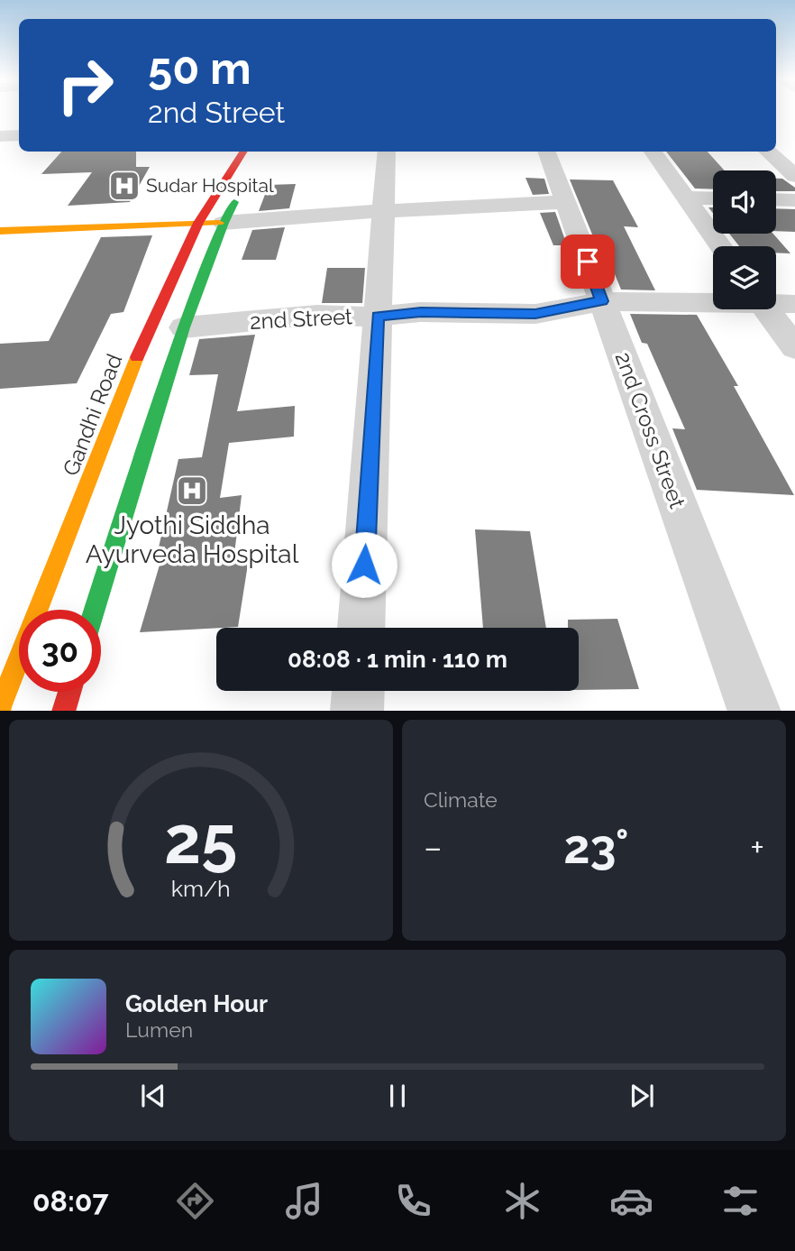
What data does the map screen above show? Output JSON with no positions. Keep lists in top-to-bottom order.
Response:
{
  "streets": {
    "main road": ["Gandhi Road"],
    "street": ["2nd Street", "2nd Cross Street"]
  },
  "crossings": [
    ["2nd Street", "2nd Cross Street"]
  ],
  "places": {
    "hospital": ["Sudar Hospital", "Jyothi Siddha Ayurveda Hospital"]
  },
  "page": {
    "turn": ["50 m", "2nd Street"],
    "limit": "30",
    "trip": "08:08 · 1 min · 110 m",
    "tile": "Climate",
    "heat": ["−", "23°", "+"],
    "song": ["Golden Hour", "Lumen"],
    "tabs": "08:07",
    "gauge": ["25", "km/h"]
  }
}
